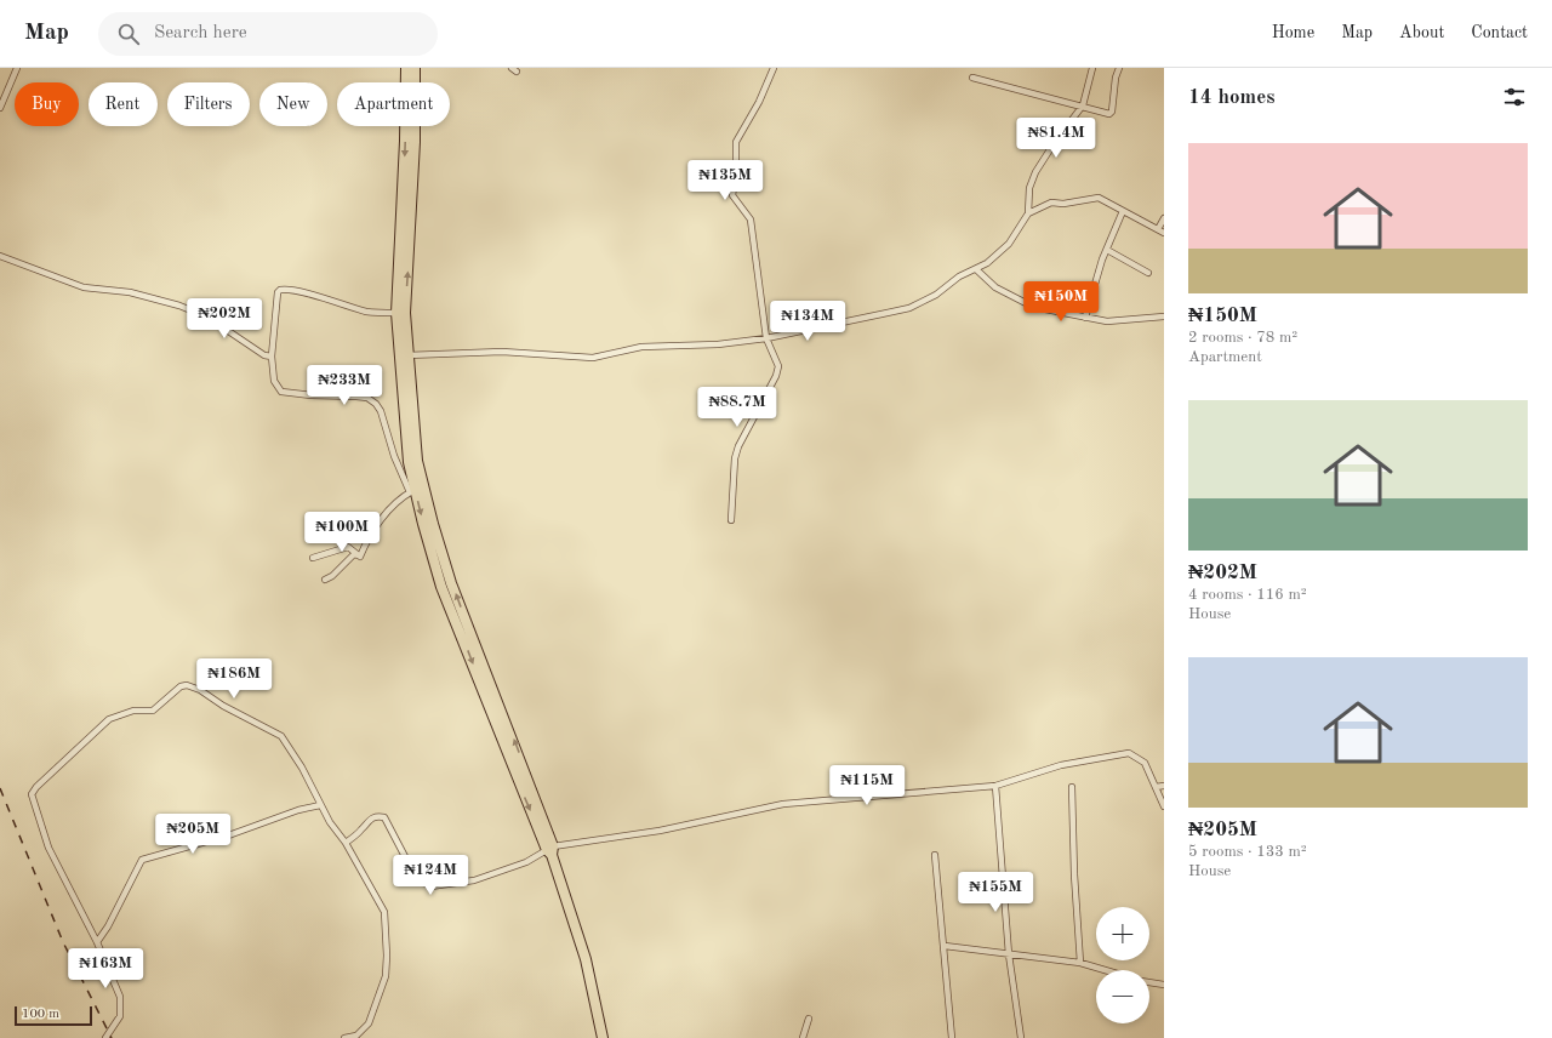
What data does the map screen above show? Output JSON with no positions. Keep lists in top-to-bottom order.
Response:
{
  "scale_bar": "100 m",
  "page": {
    "header": "Map",
    "search": "Search here",
    "nav": [
      "Home",
      "Map",
      "About",
      "Contact"
    ],
    "heading": "14 homes",
    "chip": [
      "Buy",
      "Rent",
      "Filters",
      "New",
      "Apartment"
    ],
    "price": [
      "₦81.4M",
      "₦135M",
      "₦150M",
      "₦202M",
      "₦134M",
      "₦233M",
      "₦88.7M",
      "₦100M",
      "₦186M",
      "₦115M",
      "₦205M",
      "₦124M",
      "₦155M",
      "₦163M"
    ],
    "list": [
      {
        "name": "₦150M",
        "note": "2 rooms · 78 m² · Apartment"
      },
      {
        "name": "₦202M",
        "note": "4 rooms · 116 m² · House"
      },
      {
        "name": "₦205M",
        "note": "5 rooms · 133 m² · House"
      }
    ],
    "map_buttons": ["+", "−"],
    "scale": "100 m"
  }
}
